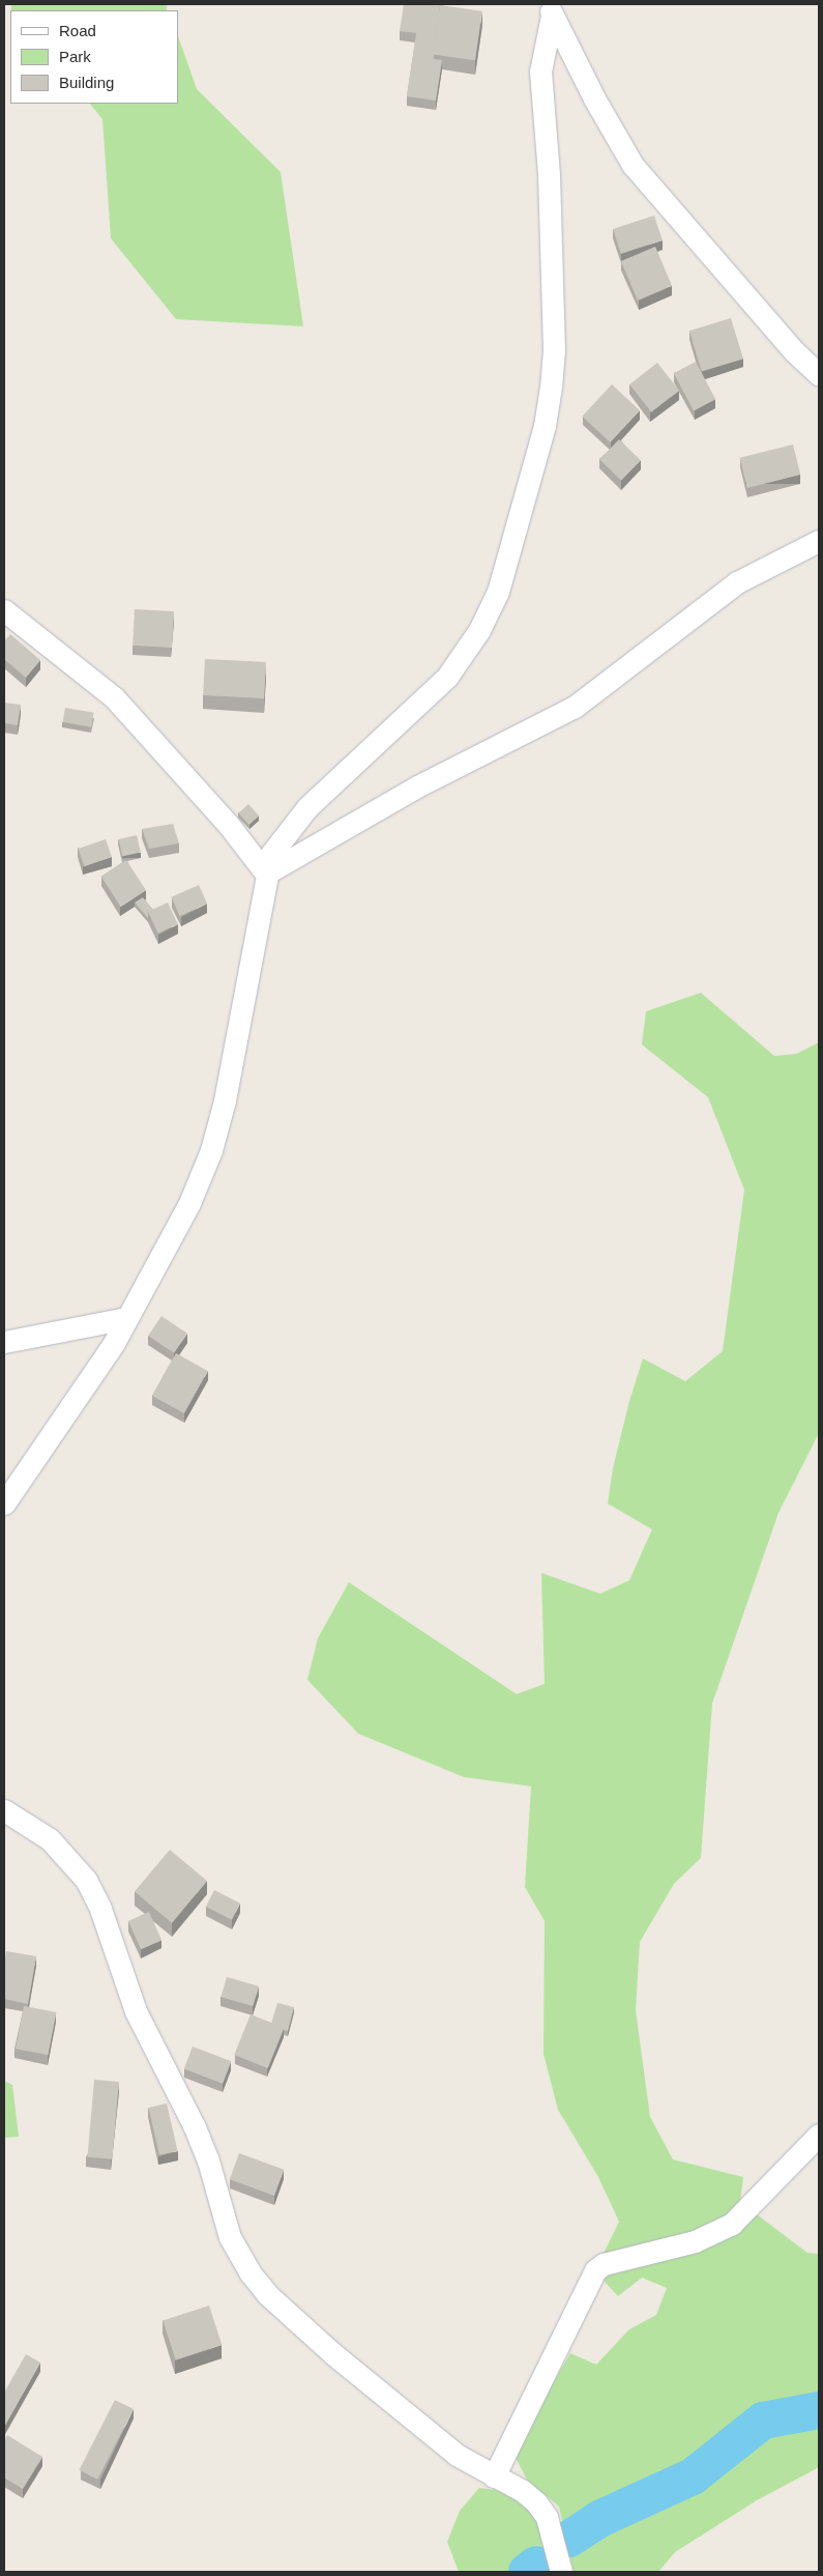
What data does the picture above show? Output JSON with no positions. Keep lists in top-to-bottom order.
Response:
{
  "legend": ["Road", "Park", "Building"]
}
